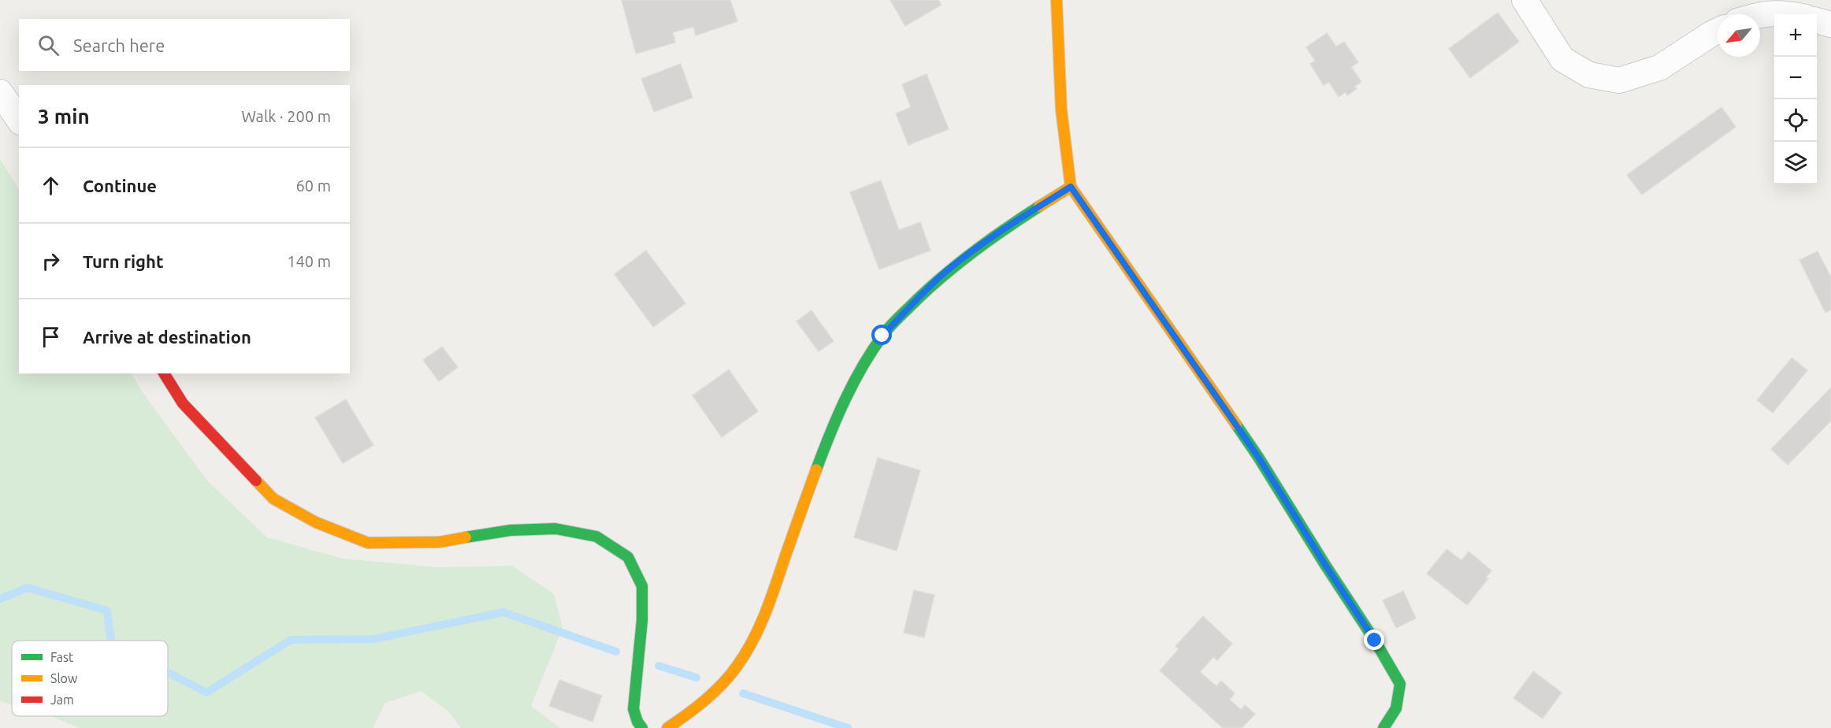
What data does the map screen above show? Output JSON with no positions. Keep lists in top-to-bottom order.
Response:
{
  "legend": ["Fast", "Slow", "Jam"],
  "north": "bottom left",
  "page": {
    "map_buttons": ["+", "−"],
    "search": "Search here",
    "heading": ["3 min", "Walk · 200 m"],
    "list": [
      ["Continue", "60 m"],
      ["Turn right", "140 m"],
      "Arrive at destination"
    ]
  }
}
